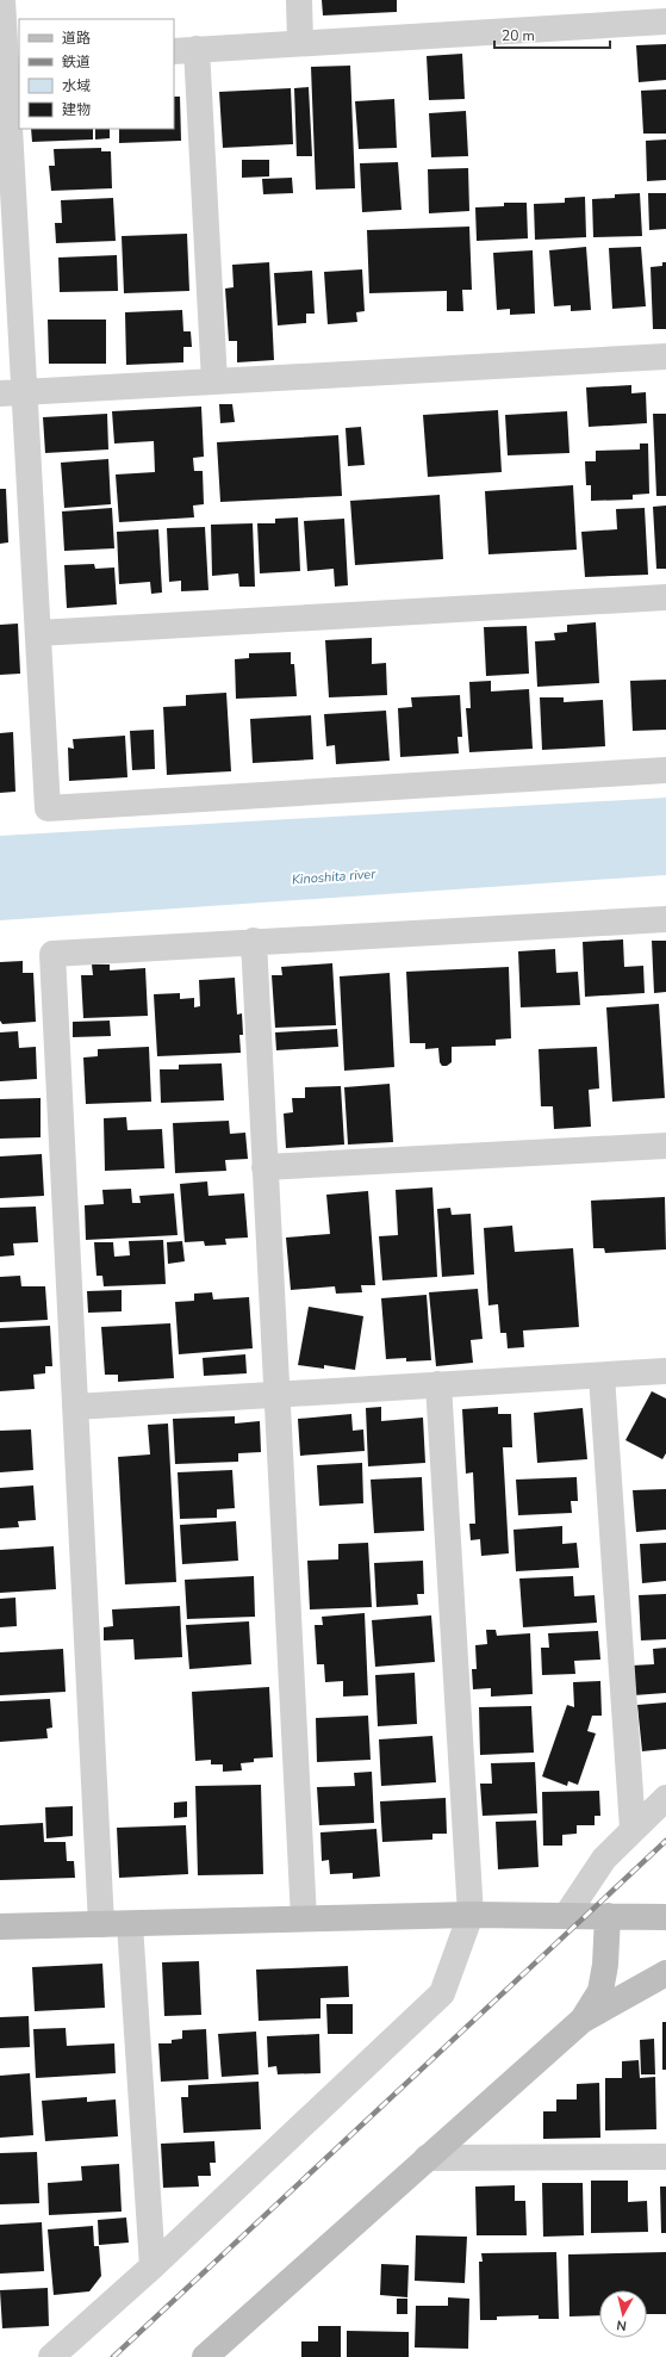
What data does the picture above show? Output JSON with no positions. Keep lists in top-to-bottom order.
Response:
{
  "water": ["Kinoshita river"],
  "legend": [
    "道路",
    "鉄道",
    "水域",
    "建物"
  ],
  "scale_bar": "20 m",
  "north": "bottom"
}
